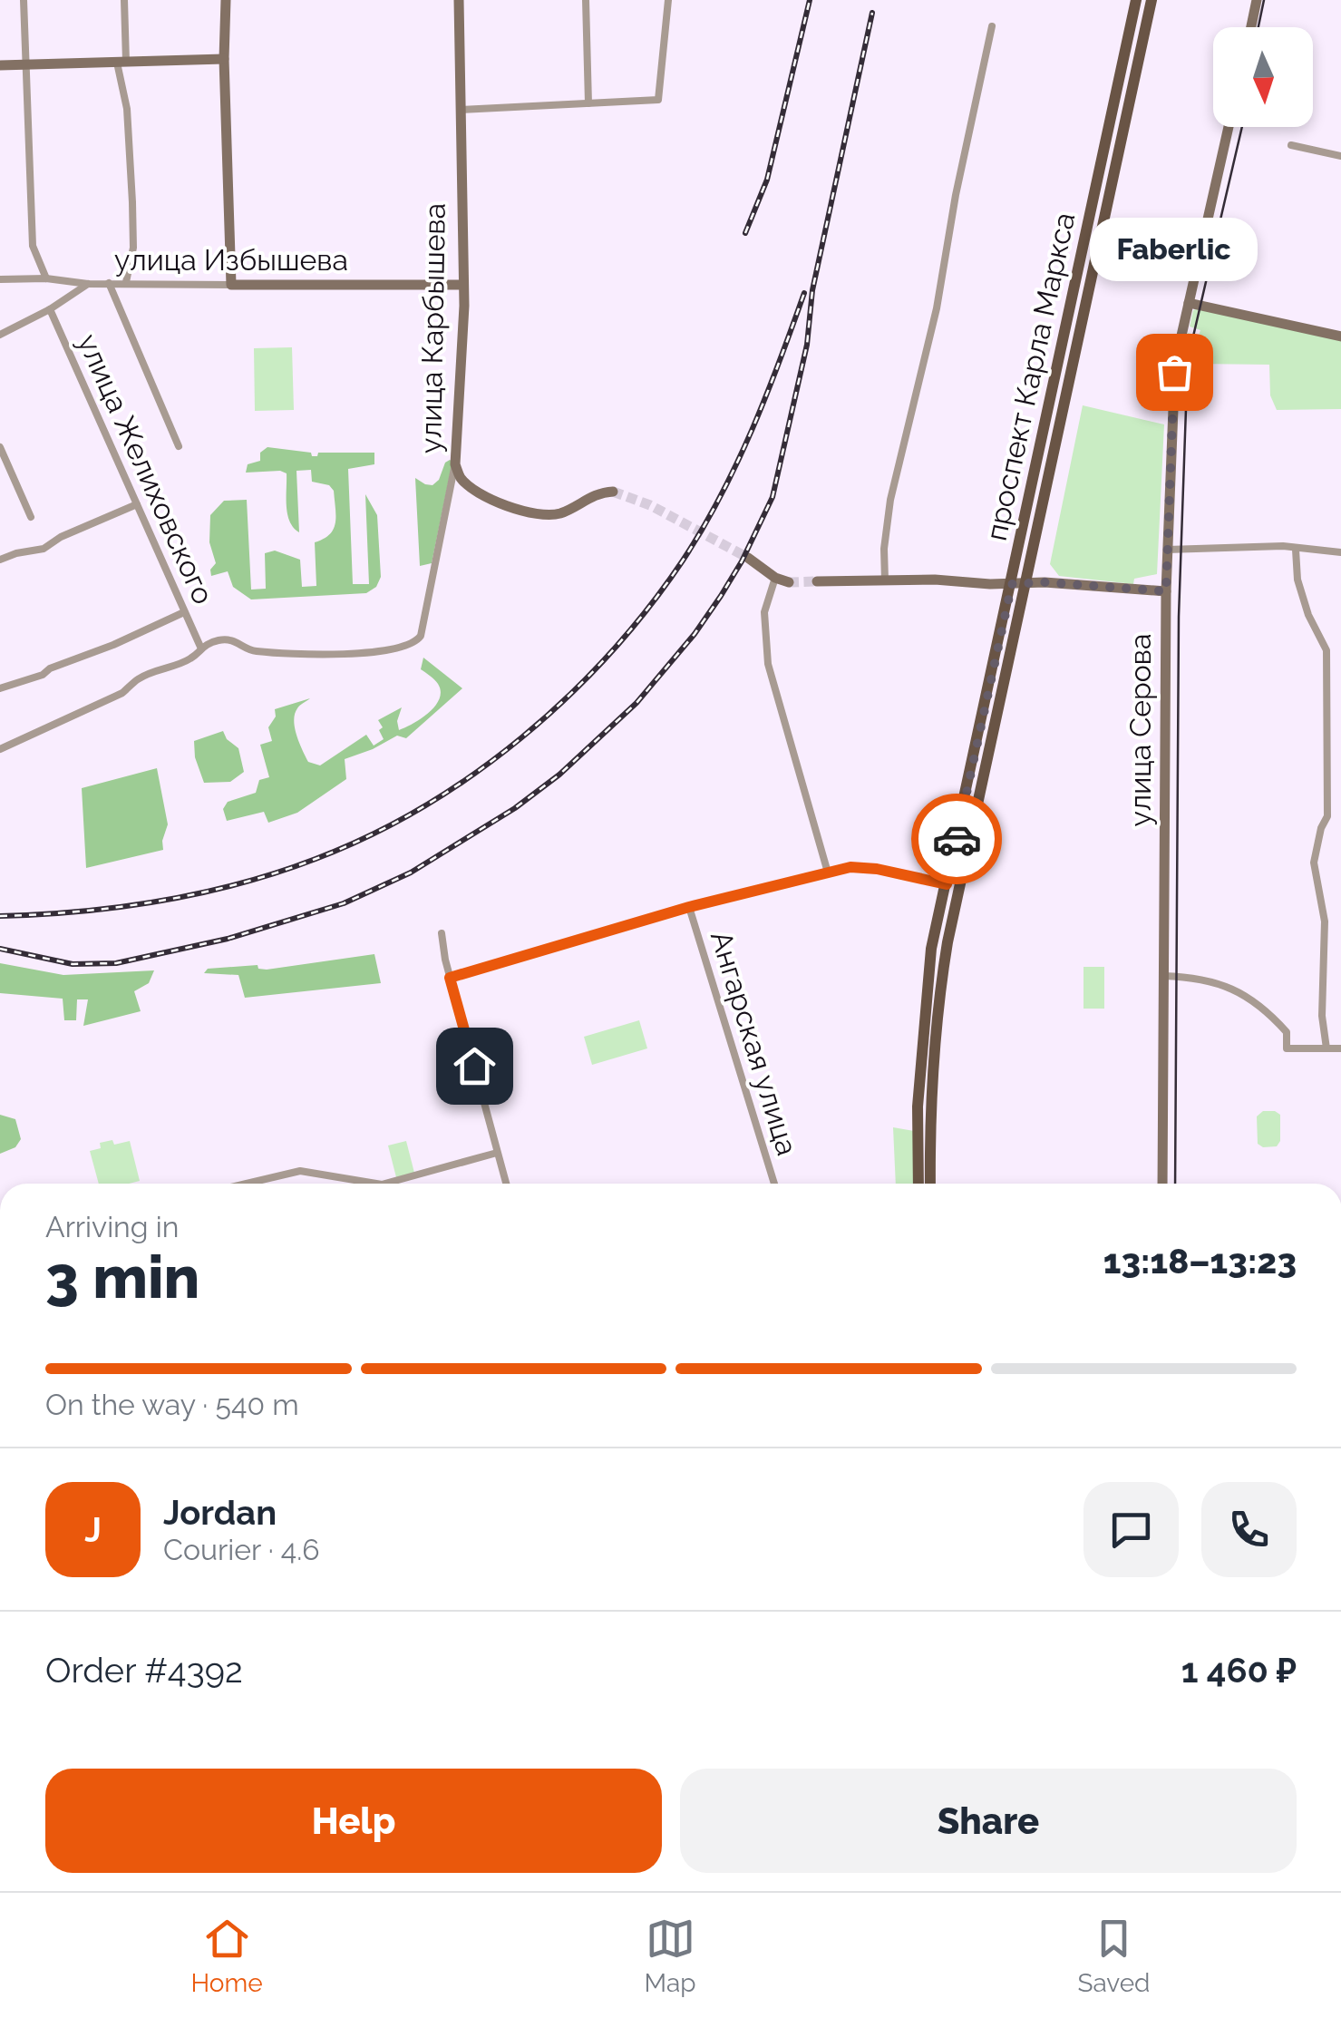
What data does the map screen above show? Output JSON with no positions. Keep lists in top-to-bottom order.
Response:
{
  "streets": {
    "main road": ["проспект Карла Маркса"],
    "street": [
      "улица Избышева",
      "улица Карбышева",
      "улица Желиховского",
      "улица Серова",
      "Ангарская улица"
    ]
  },
  "crossings": [
    ["улица Избышева", "улица Карбышева"],
    ["улица Карбышева", "улица Желиховского"]
  ],
  "places": ["Faberlic"],
  "north": "bottom",
  "page": {
    "bubble": "Faberlic",
    "heading": ["3 min", "Arriving in", "13:18–13:23"],
    "panel": [
      "Jordan",
      "Courier · 4.6",
      "Order #4392",
      "1 460 ₽"
    ],
    "bar": "On the way · 540 m",
    "round": "J",
    "buttons": ["Help", "Share"],
    "tabs": ["Home", "Map", "Saved"]
  }
}
